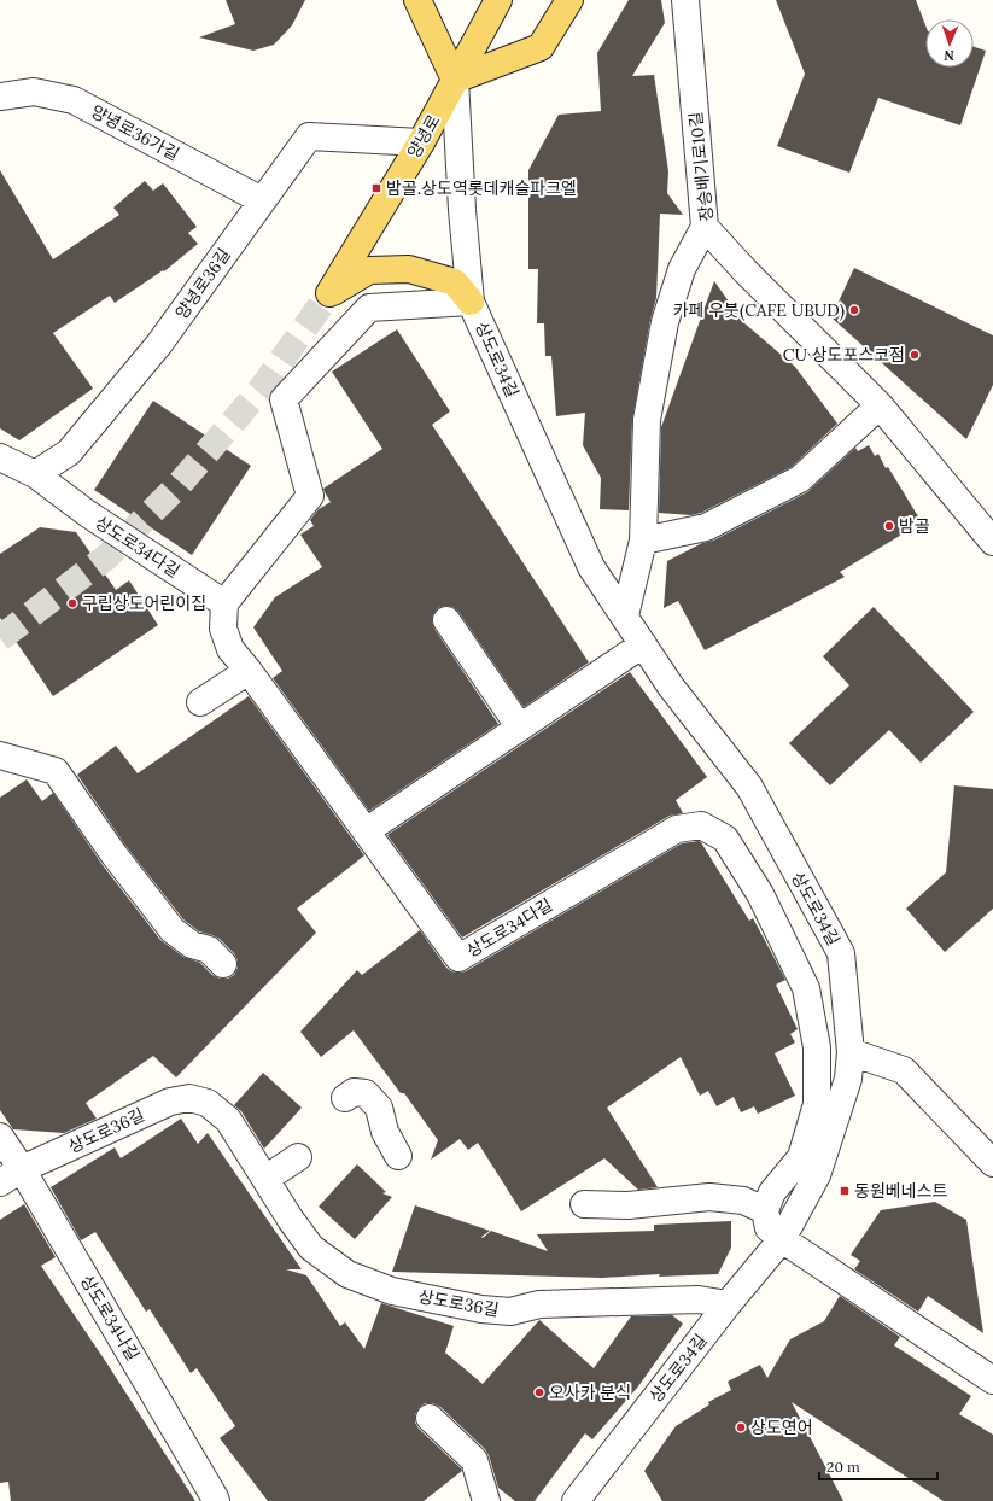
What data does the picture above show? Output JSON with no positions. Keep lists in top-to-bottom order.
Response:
{
  "streets": {
    "main road": ["양녕로"],
    "street": [
      "양녕로36가길",
      "장승배기로10길",
      "양녕로36길",
      "상도로34길",
      "상도로34다길",
      "상도로36길",
      "상도로34나길"
    ]
  },
  "crossings": [
    ["양녕로36가길", "양녕로36길"],
    ["양녕로", "양녕로36길"],
    ["양녕로", "상도로34길"],
    ["양녕로36길", "상도로34다길"],
    ["상도로34길", "상도로36길"],
    ["상도로36길", "상도로34나길"]
  ],
  "places": {
    "transit": ["밤골.상도역롯데캐슬파크엘", "동원베네스트"],
    "other": [
      "카페 우붓(CAFE UBUD)",
      "CU 상도포스코점",
      "밤골",
      "구립상도어린이집",
      "오사카 분식",
      "상도연어"
    ]
  },
  "scale_bar": "20 m",
  "north": "bottom"
}
